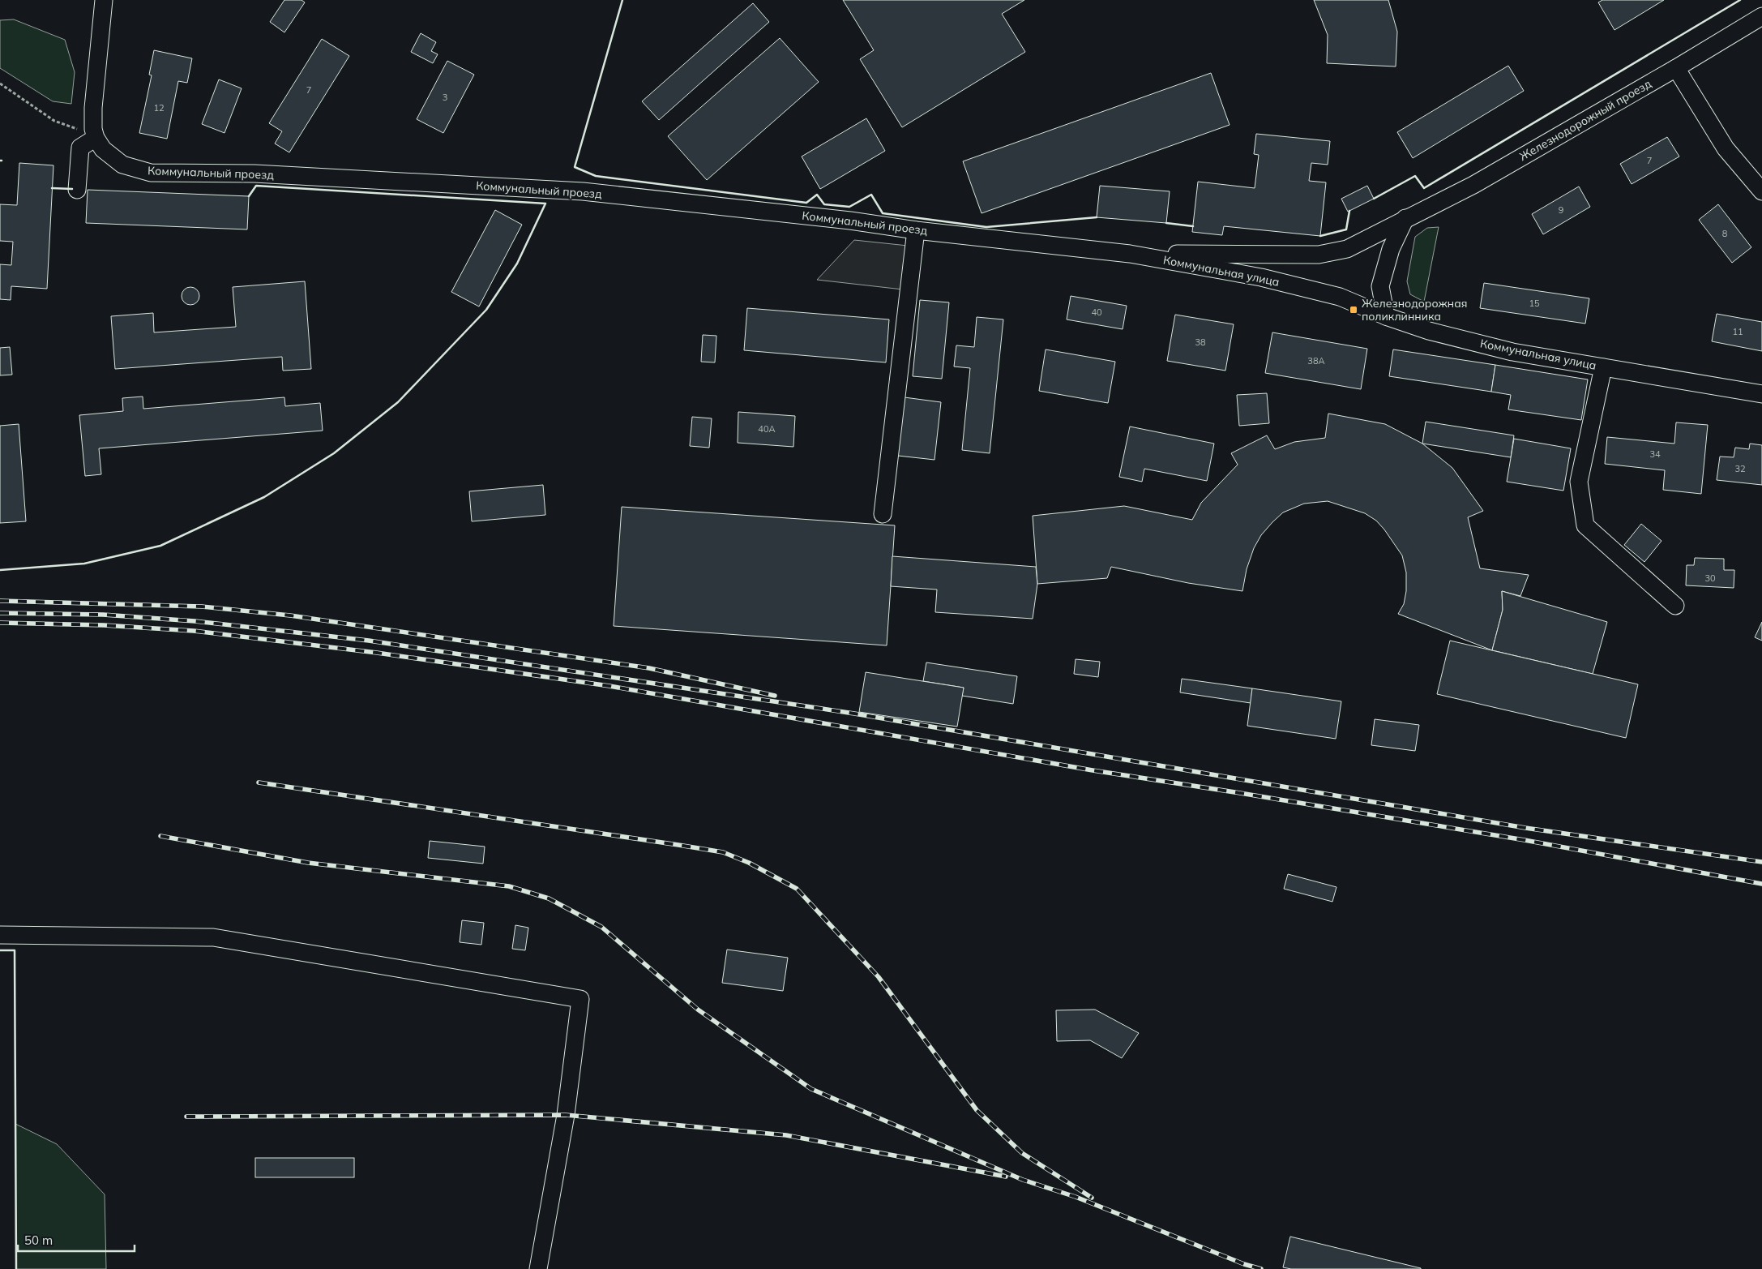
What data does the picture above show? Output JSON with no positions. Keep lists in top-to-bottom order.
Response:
{
  "streets": {
    "street": ["Железнодорожный проезд", "Коммунальный проезд", "Коммунальная улица"]
  },
  "crossings": [
    ["Железнодорожный проезд", "Коммунальный проезд"],
    ["Железнодорожный проезд", "Коммунальная улица"],
    ["Коммунальный проезд", "Коммунальная улица"]
  ],
  "places": {
    "transit": ["Железнодорожная поликлинника"]
  },
  "house_numbers": [
    "7",
    "3",
    "12",
    "7",
    "9",
    "8",
    "15",
    "40",
    "11",
    "38",
    "38А",
    "40А",
    "34",
    "32",
    "30"
  ],
  "scale_bar": "50 m"
}
